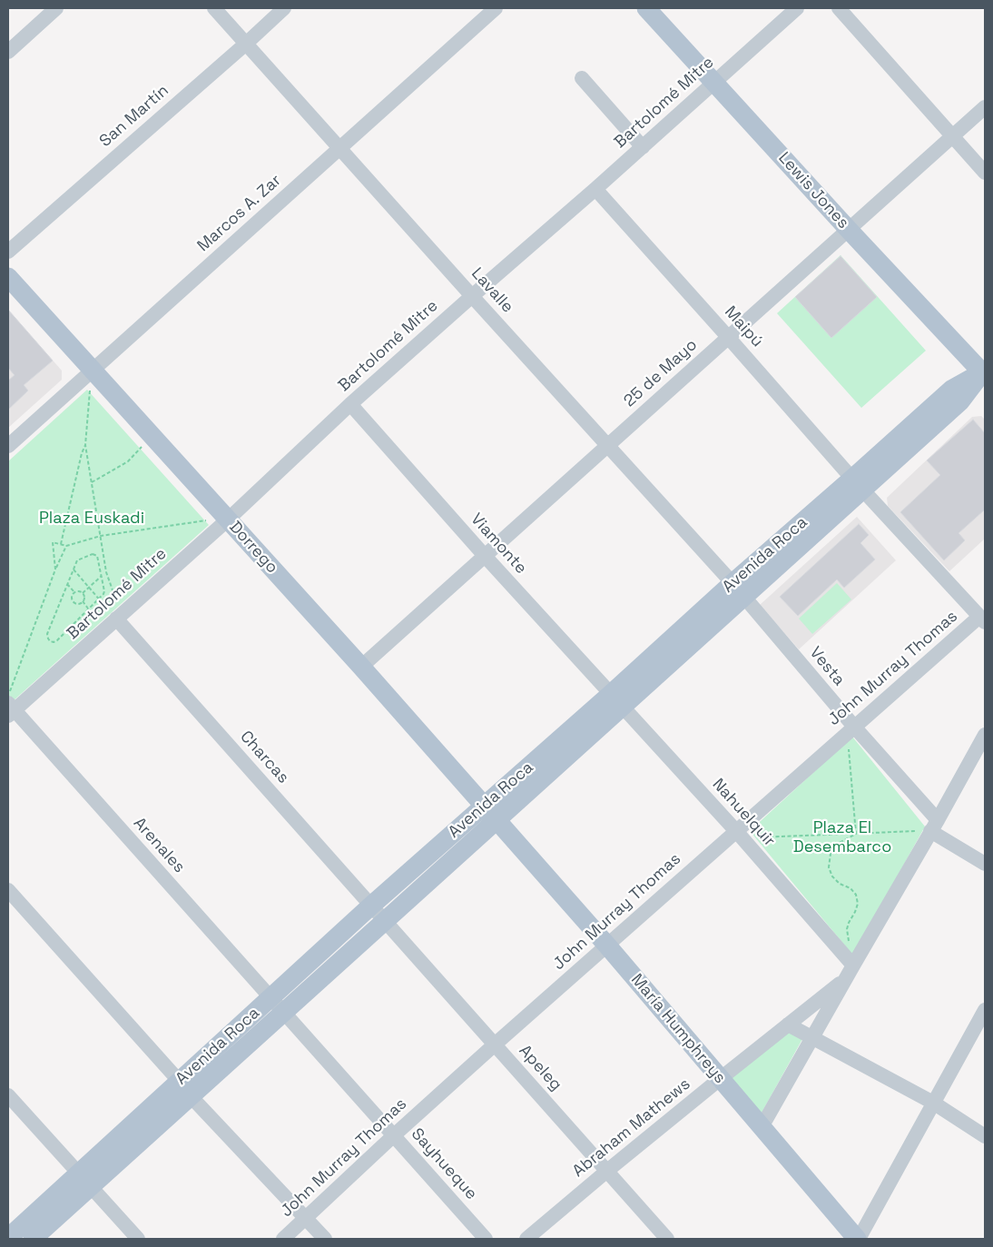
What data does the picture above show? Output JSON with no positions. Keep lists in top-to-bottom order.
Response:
{
  "streets": {
    "main road": [
      "Lewis Jones",
      "Dorrego",
      "Avenida Roca",
      "María Humphreys"
    ],
    "street": [
      "Bartolomé Mitre",
      "San Martín",
      "Marcos A. Zar",
      "Lavalle",
      "Maipú",
      "25 de Mayo",
      "Viamonte",
      "Vesta",
      "John Murray Thomas",
      "Charcas",
      "Nahuelquir",
      "Arenales",
      "Apeleg",
      "Abraham Mathews",
      "Sayhueque"
    ]
  },
  "crossings": [
    ["Bartolomé Mitre", "Lewis Jones"],
    ["Bartolomé Mitre", "Lavalle"],
    ["Bartolomé Mitre", "Maipú"],
    ["Bartolomé Mitre", "Viamonte"],
    ["Bartolomé Mitre", "Dorrego"],
    ["Bartolomé Mitre", "Charcas"],
    ["Bartolomé Mitre", "Arenales"],
    ["San Martín", "Lavalle"],
    ["Lewis Jones", "25 de Mayo"],
    ["Lewis Jones", "Avenida Roca"],
    ["Marcos A. Zar", "Lavalle"],
    ["Marcos A. Zar", "Dorrego"],
    ["Lavalle", "25 de Mayo"],
    ["Lavalle", "Avenida Roca"],
    ["Lavalle", "Vesta"],
    ["Maipú", "25 de Mayo"],
    ["Maipú", "Avenida Roca"],
    ["Maipú", "John Murray Thomas"],
    ["25 de Mayo", "Viamonte"],
    ["25 de Mayo", "Dorrego"],
    ["Viamonte", "Avenida Roca"],
    ["Viamonte", "Nahuelquir"],
    ["Dorrego", "Avenida Roca"],
    ["Dorrego", "María Humphreys"],
    ["Avenida Roca", "Vesta"],
    ["Avenida Roca", "Charcas"],
    ["Avenida Roca", "Nahuelquir"],
    ["Avenida Roca", "Arenales"],
    ["Avenida Roca", "María Humphreys"],
    ["Avenida Roca", "Apeleg"],
    ["Avenida Roca", "Sayhueque"],
    ["Vesta", "John Murray Thomas"],
    ["Vesta", "Abraham Mathews"],
    ["John Murray Thomas", "Nahuelquir"],
    ["John Murray Thomas", "María Humphreys"],
    ["John Murray Thomas", "Apeleg"],
    ["John Murray Thomas", "Sayhueque"],
    ["Charcas", "Apeleg"],
    ["Nahuelquir", "Abraham Mathews"],
    ["Arenales", "Sayhueque"],
    ["María Humphreys", "Abraham Mathews"],
    ["Apeleg", "Abraham Mathews"]
  ],
  "parks": ["Plaza Euskadi", "Plaza El Desembarco"]
}
